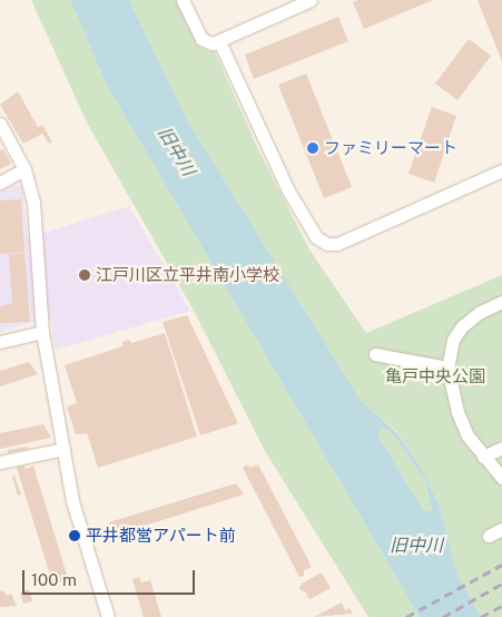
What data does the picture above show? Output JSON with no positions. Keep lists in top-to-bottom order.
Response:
{
  "water": ["旧中川"],
  "parks": ["亀戸中央公園"],
  "places": ["ファミリーマート", "江戸川区立平井南小学校", "平井都営アパート前"],
  "scale_bar": "100 m"
}
